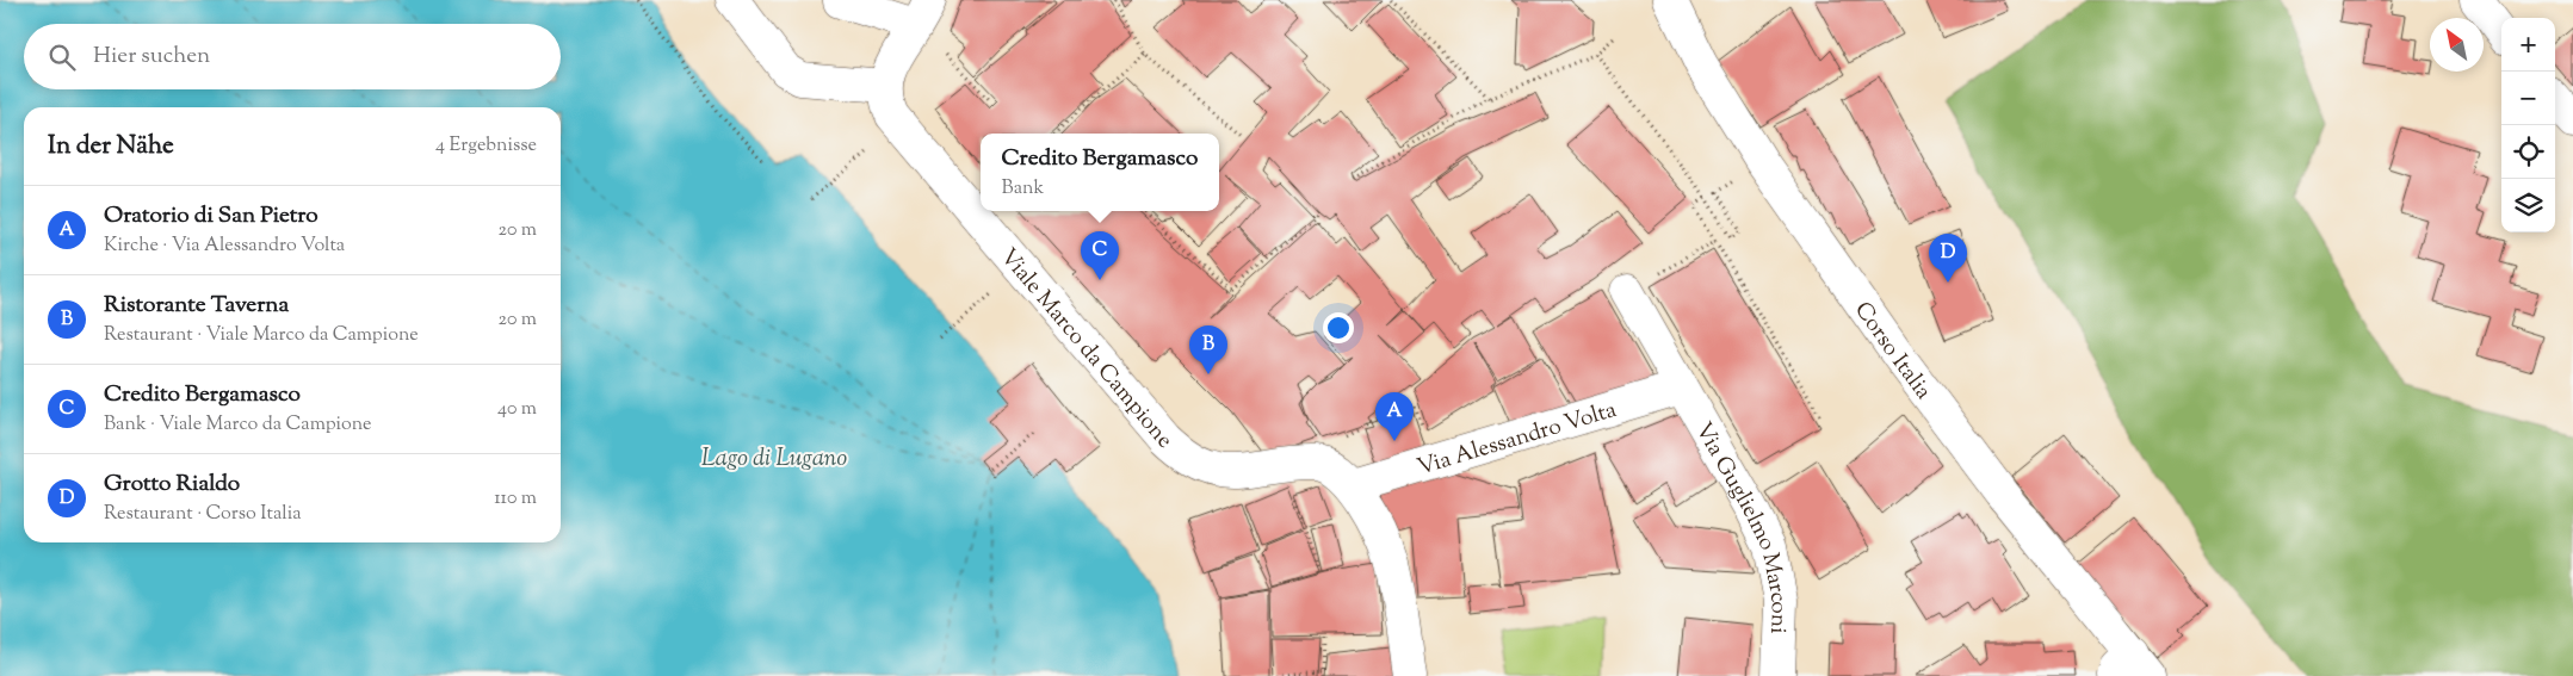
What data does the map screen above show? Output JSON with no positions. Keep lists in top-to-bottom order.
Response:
{
  "streets": {
    "street": [
      "Viale Marco da Campione",
      "Corso Italia",
      "Via Alessandro Volta",
      "Via Guglielmo Marconi"
    ]
  },
  "crossings": [
    ["Via Alessandro Volta", "Via Guglielmo Marconi"]
  ],
  "water": ["Lago di Lugano"],
  "north": "top left",
  "page": {
    "map_buttons": ["+", "−"],
    "search": "Hier suchen",
    "heading": ["In der Nähe", "4 Ergebnisse"],
    "popup": ["Credito Bergamasco", "Bank"],
    "list": [
      {
        "mark": "A",
        "name": "Oratorio di San Pietro",
        "note": "Kirche · Via Alessandro Volta",
        "value": "20 m"
      },
      {
        "mark": "B",
        "name": "Ristorante Taverna",
        "note": "Restaurant · Viale Marco da Campione",
        "value": "20 m"
      },
      {
        "mark": "C",
        "name": "Credito Bergamasco",
        "note": "Bank · Viale Marco da Campione",
        "value": "40 m"
      },
      {
        "mark": "D",
        "name": "Grotto Rialdo",
        "note": "Restaurant · Corso Italia",
        "value": "110 m"
      }
    ],
    "pins": [
      "C",
      "D",
      "B",
      "A"
    ]
  }
}
